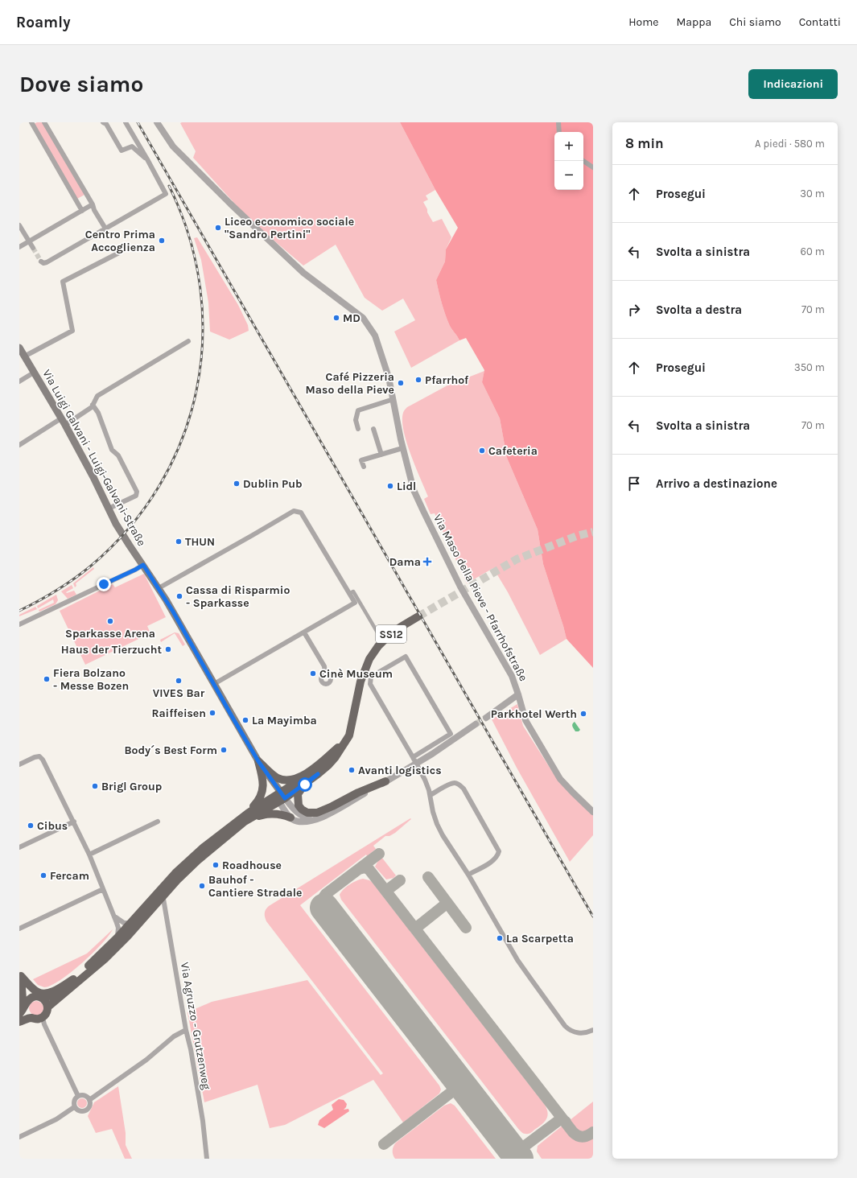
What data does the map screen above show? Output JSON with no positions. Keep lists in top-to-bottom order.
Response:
{
  "streets": {
    "main road": ["Via Luigi Galvani - Luigi-Galvani-Straße", "SS12"],
    "street": ["Via Maso della Pieve - Pfarrhofstraße", "Via Agruzzo - Grutzenweg"]
  },
  "crossings": [
    ["Via Luigi Galvani - Luigi-Galvani-Straße", "SS12"]
  ],
  "places": {
    "other": [
      "Liceo economico sociale \"Sandro Pertini\"",
      "Centro Prima Accoglienza",
      "MD",
      "Pfarrhof",
      "Café Pizzeria Maso della Pieve",
      "Cafeteria",
      "Dublin Pub",
      "Lidl",
      "THUN",
      "Cassa di Risparmio - Sparkasse",
      "Sparkasse Arena",
      "Haus der Tierzucht",
      "Cinè Museum",
      "Fiera Bolzano - Messe Bozen",
      "VIVES Bar",
      "Raiffeisen",
      "Parkhotel Werth",
      "La Mayimba",
      "Body´s Best Form",
      "Avanti logistics",
      "Brigl Group",
      "Cibus",
      "Roadhouse",
      "Fercam",
      "Bauhof - Cantiere Stradale",
      "La Scarpetta"
    ],
    "health": ["Dama"]
  },
  "page": {
    "header": "Roamly",
    "nav": [
      "Home",
      "Mappa",
      "Chi siamo",
      "Contatti"
    ],
    "buttons": "Indicazioni",
    "title": "Dove siamo",
    "heading": ["8 min", "A piedi · 580 m"],
    "map_buttons": ["+", "−"],
    "list": [
      ["Prosegui", "30 m"],
      ["Svolta a sinistra", "60 m"],
      ["Svolta a destra", "70 m"],
      ["Prosegui", "350 m"],
      ["Svolta a sinistra", "70 m"],
      "Arrivo a destinazione"
    ]
  }
}
